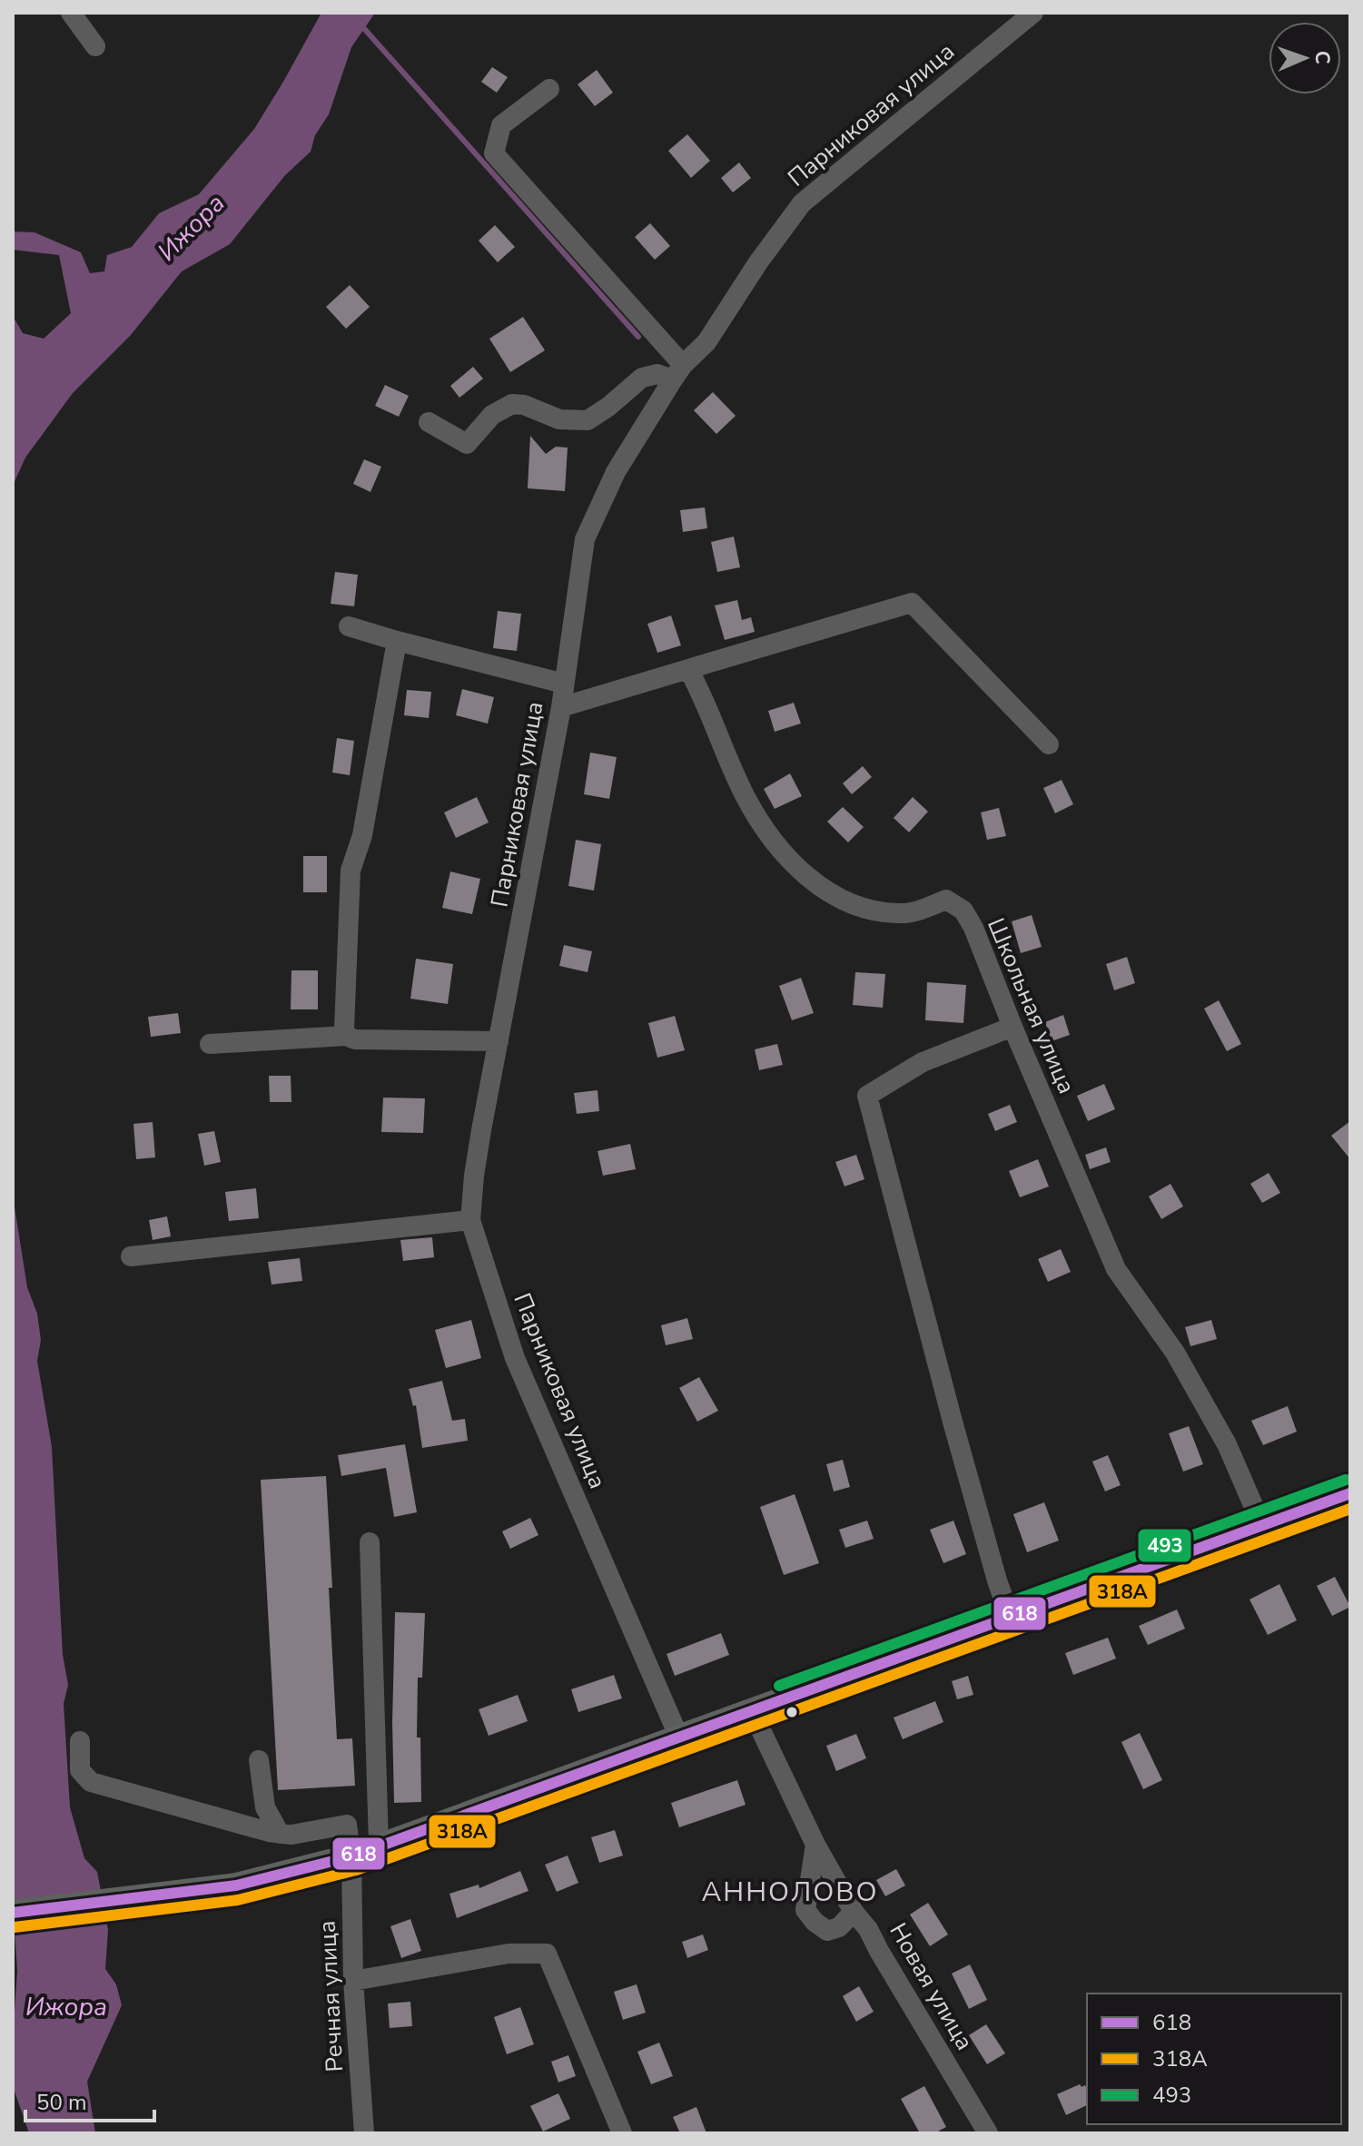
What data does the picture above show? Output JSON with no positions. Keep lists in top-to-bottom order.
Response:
{
  "streets": {
    "street": [
      "Парниковая улица",
      "Школьная улица",
      "Новая улица",
      "Речная улица"
    ]
  },
  "districts": ["АННОЛОВО"],
  "water": ["Ижора"],
  "lines": ["transit line 493", "transit line 618", "transit line 318А"],
  "legend": ["618", "318А", "493"],
  "scale_bar": "50 m",
  "north": "right"
}
